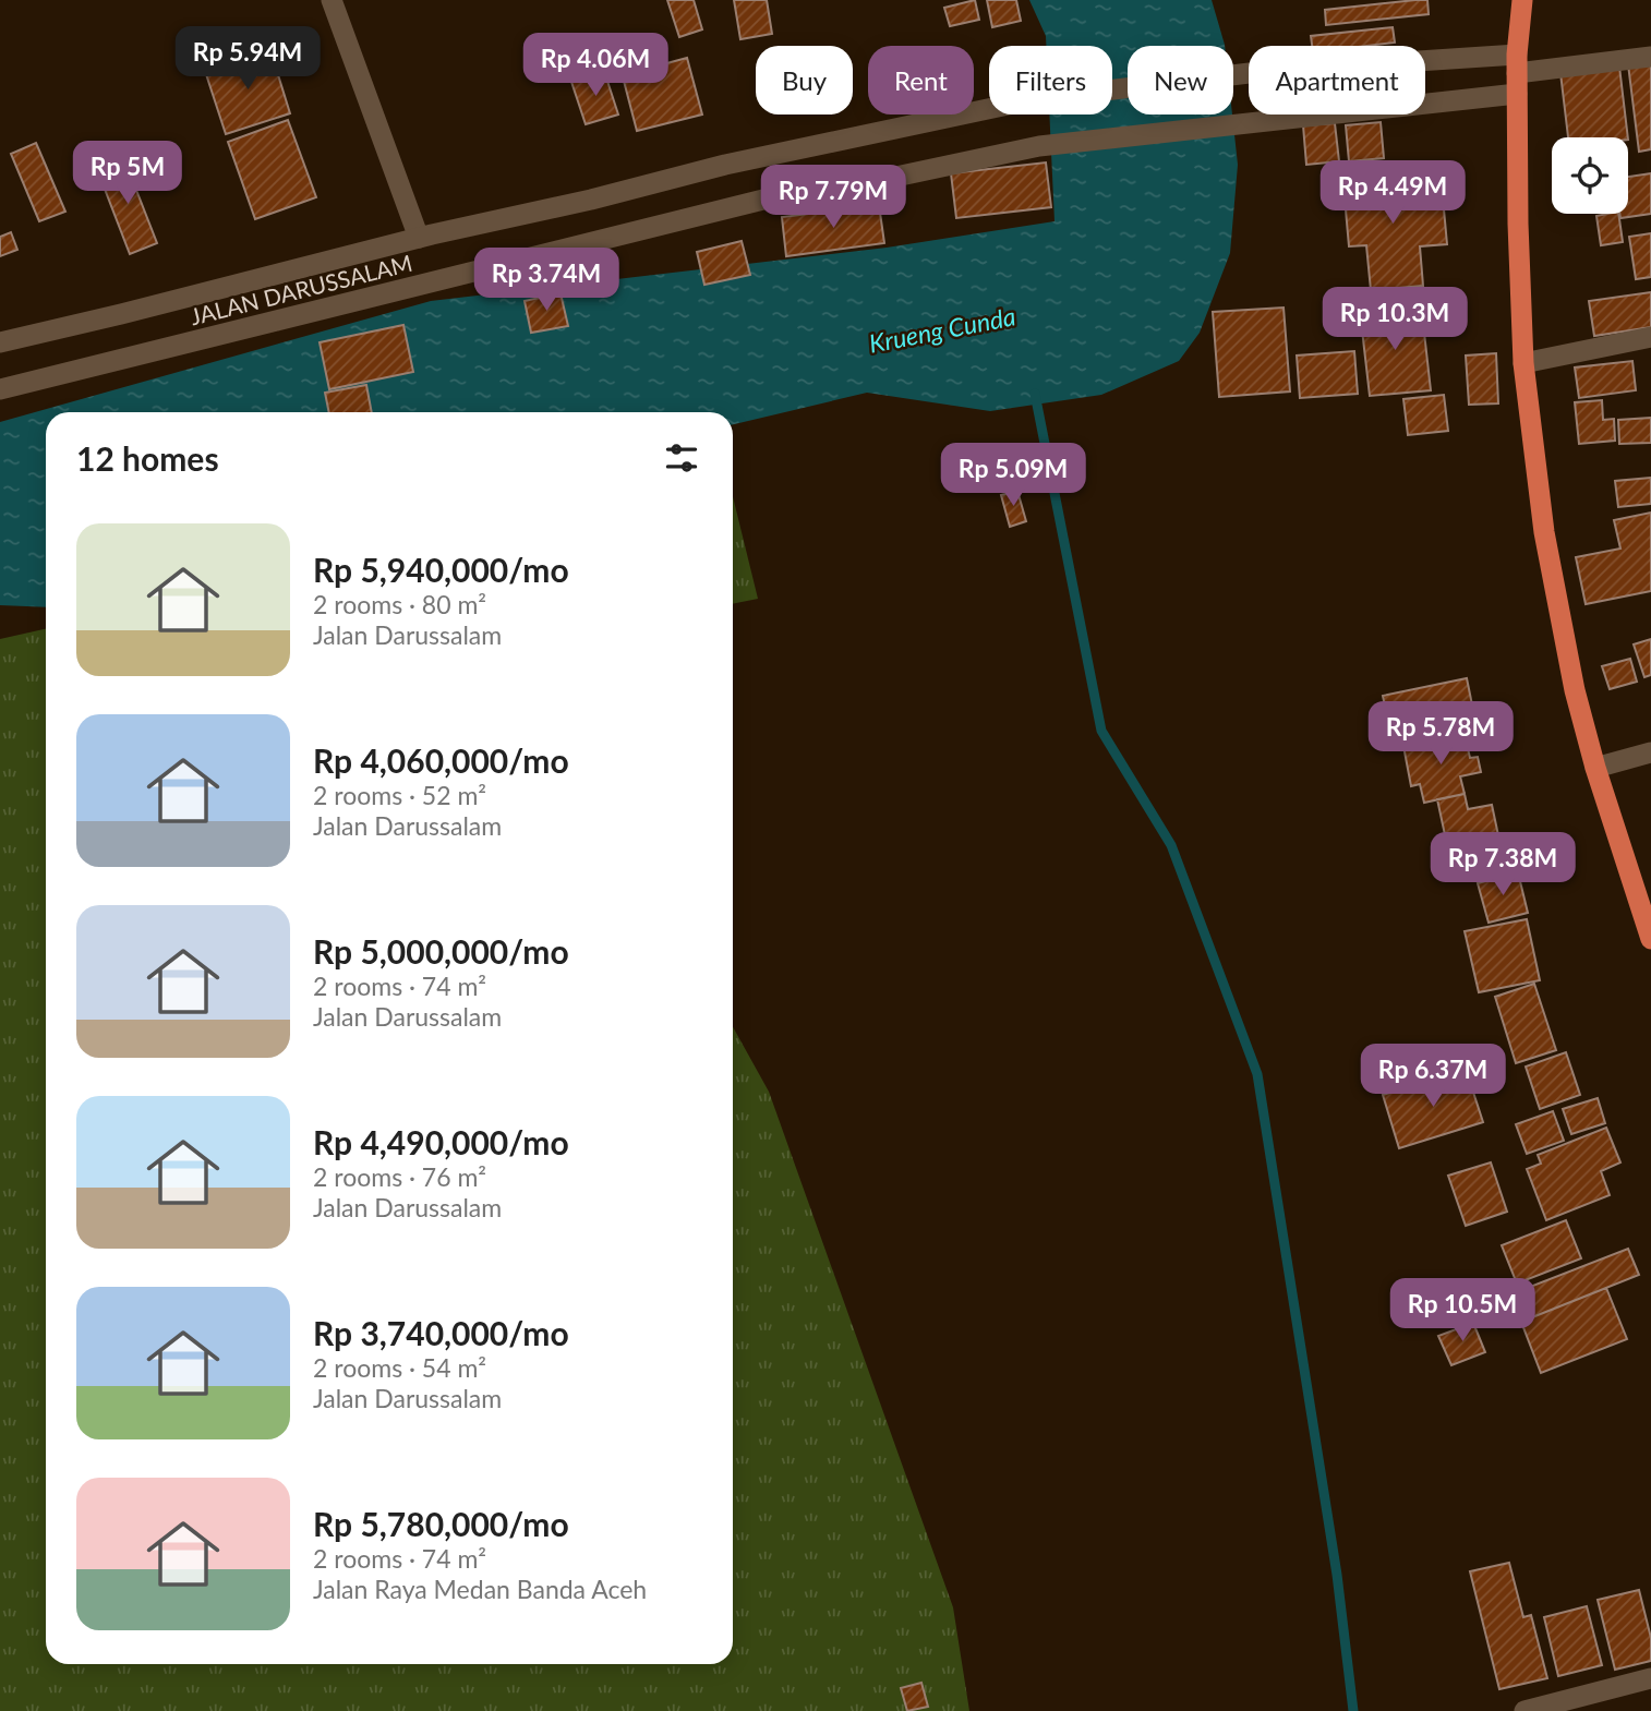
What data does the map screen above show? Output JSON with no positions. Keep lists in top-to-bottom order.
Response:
{
  "streets": {
    "street": ["JALAN DARUSSALAM"]
  },
  "water": ["Krueng Cunda"],
  "page": {
    "price": [
      "Rp 5.94M",
      "Rp 4.06M",
      "Rp 5M",
      "Rp 4.49M",
      "Rp 7.79M",
      "Rp 3.74M",
      "Rp 10.3M",
      "Rp 5.09M",
      "Rp 5.78M",
      "Rp 7.38M",
      "Rp 6.37M",
      "Rp 10.5M"
    ],
    "chip": [
      "Buy",
      "Rent",
      "Filters",
      "New",
      "Apartment"
    ],
    "heading": "12 homes",
    "list": [
      {
        "name": "Rp 5,940,000/mo",
        "note": "2 rooms · 80 m² · Jalan Darussalam"
      },
      {
        "name": "Rp 4,060,000/mo",
        "note": "2 rooms · 52 m² · Jalan Darussalam"
      },
      {
        "name": "Rp 5,000,000/mo",
        "note": "2 rooms · 74 m² · Jalan Darussalam"
      },
      {
        "name": "Rp 4,490,000/mo",
        "note": "2 rooms · 76 m² · Jalan Darussalam"
      },
      {
        "name": "Rp 3,740,000/mo",
        "note": "2 rooms · 54 m² · Jalan Darussalam"
      },
      {
        "name": "Rp 5,780,000/mo",
        "note": "2 rooms · 74 m² · Jalan Raya Medan Banda Aceh"
      }
    ]
  }
}
